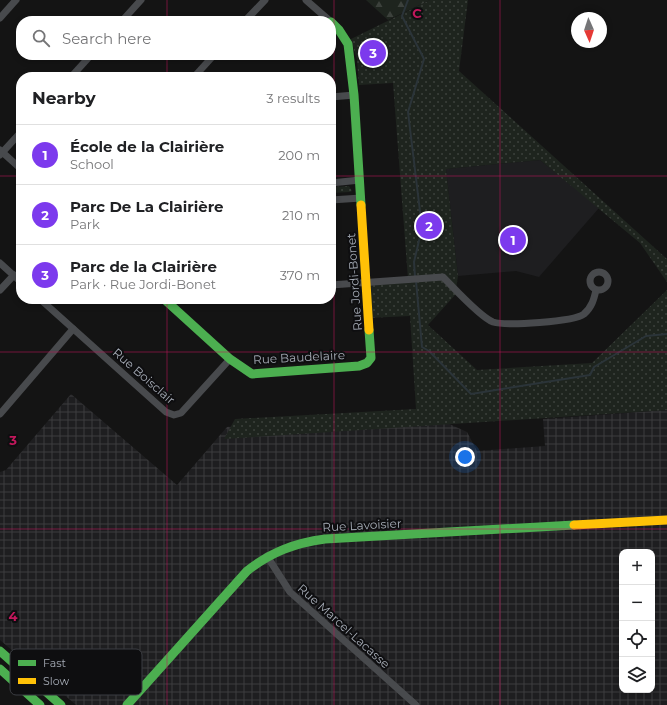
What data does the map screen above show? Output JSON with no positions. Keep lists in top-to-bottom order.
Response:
{
  "streets": {
    "street": [
      "Rue Jordi-Bonet",
      "Rue Baudelaire",
      "Rue Boisclair",
      "Rue Lavoisier",
      "Rue Marcel-Lacasse"
    ]
  },
  "crossings": [
    ["Rue Jordi-Bonet", "Rue Baudelaire"],
    ["Rue Baudelaire", "Rue Boisclair"],
    ["Rue Lavoisier", "Rue Marcel-Lacasse"]
  ],
  "legend": ["Fast", "Slow"],
  "north": "bottom",
  "page": {
    "search": "Search here",
    "pins": ["3", "2", "1"],
    "heading": ["Nearby", "3 results"],
    "list": [
      {
        "mark": "1",
        "name": "École de la Clairière",
        "note": "School",
        "value": "200 m"
      },
      {
        "mark": "2",
        "name": "Parc De La Clairière",
        "note": "Park",
        "value": "210 m"
      },
      {
        "mark": "3",
        "name": "Parc de la Clairière",
        "note": "Park · Rue Jordi-Bonet",
        "value": "370 m"
      }
    ],
    "map_buttons": ["+", "−"]
  },
  "grid": {
    "columns": ["C"],
    "rows": ["3", "4"]
  }
}
